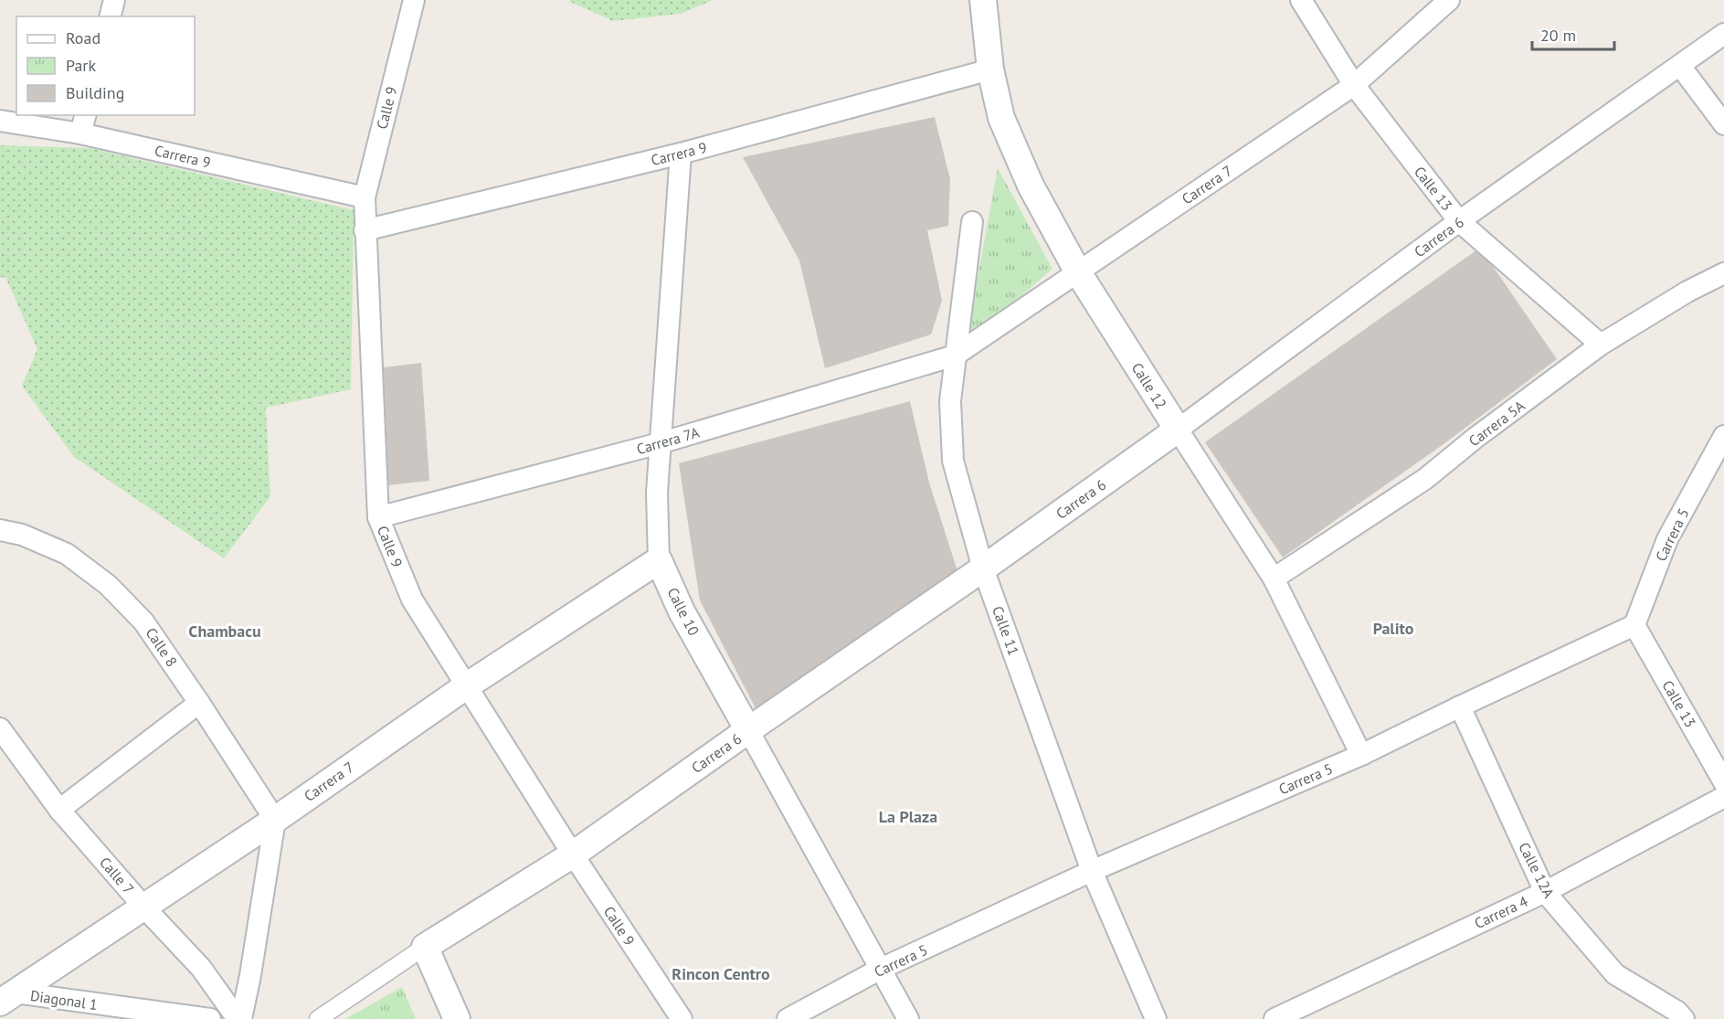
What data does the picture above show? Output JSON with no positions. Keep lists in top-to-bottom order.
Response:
{
  "streets": {
    "street": [
      "Calle 9",
      "Carrera 9",
      "Carrera 7",
      "Calle 13",
      "Carrera 6",
      "Calle 12",
      "Carrera 5A",
      "Carrera 7A",
      "Carrera 5",
      "Calle 10",
      "Calle 11",
      "Calle 8",
      "Calle 12A",
      "Calle 7",
      "Carrera 4",
      "Diagonal 1"
    ]
  },
  "crossings": [
    ["Calle 9", "Carrera 9"],
    ["Calle 9", "Carrera 7"],
    ["Calle 9", "Carrera 6"],
    ["Calle 9", "Carrera 7A"],
    ["Carrera 9", "Calle 12"],
    ["Carrera 9", "Calle 10"],
    ["Carrera 7", "Calle 13"],
    ["Carrera 7", "Calle 12"],
    ["Carrera 7", "Carrera 7A"],
    ["Carrera 7", "Calle 10"],
    ["Carrera 7", "Calle 11"],
    ["Carrera 7", "Calle 8"],
    ["Carrera 7", "Calle 7"],
    ["Carrera 7", "Diagonal 1"],
    ["Calle 13", "Carrera 6"],
    ["Calle 13", "Carrera 5A"],
    ["Calle 13", "Carrera 5"],
    ["Carrera 6", "Calle 12"],
    ["Carrera 6", "Calle 10"],
    ["Carrera 6", "Calle 11"],
    ["Calle 12", "Carrera 5A"],
    ["Calle 12", "Carrera 5"],
    ["Carrera 7A", "Calle 10"],
    ["Carrera 7A", "Calle 11"],
    ["Carrera 5", "Calle 10"],
    ["Carrera 5", "Calle 11"],
    ["Carrera 5", "Calle 12A"],
    ["Calle 12A", "Carrera 4"]
  ],
  "districts": [
    "Palito",
    "Chambacu",
    "La Plaza",
    "Rincon Centro"
  ],
  "legend": ["Road", "Park", "Building"],
  "scale_bar": "20 m"
}
